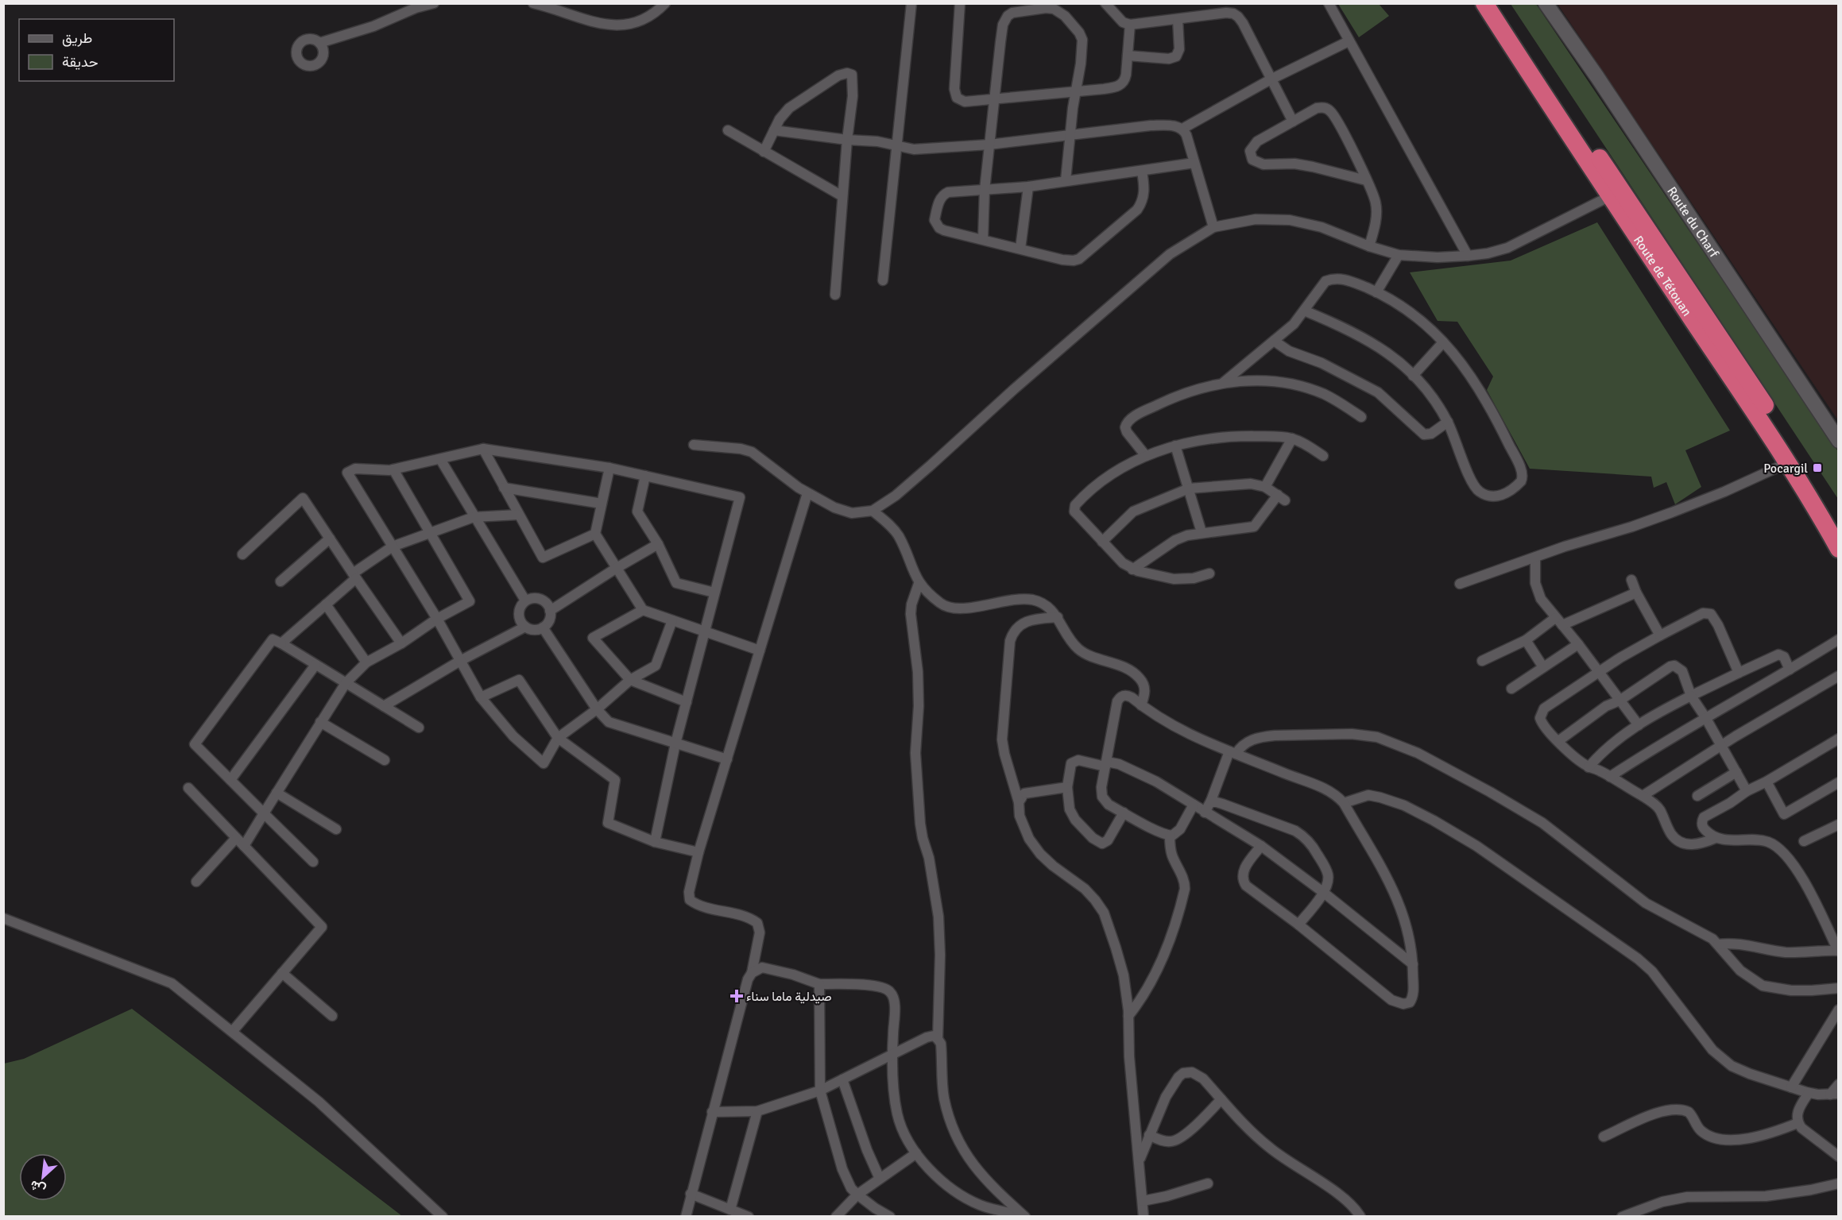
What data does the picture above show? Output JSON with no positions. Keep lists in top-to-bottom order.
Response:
{
  "streets": {
    "highway": ["Route de Tétouan"],
    "street": ["Route du Charf"]
  },
  "places": {
    "transit": ["Pocargil"],
    "health": ["صيدلية ماما سناء"]
  },
  "legend": ["طريق", "حديقة"],
  "north": "bottom left"
}
